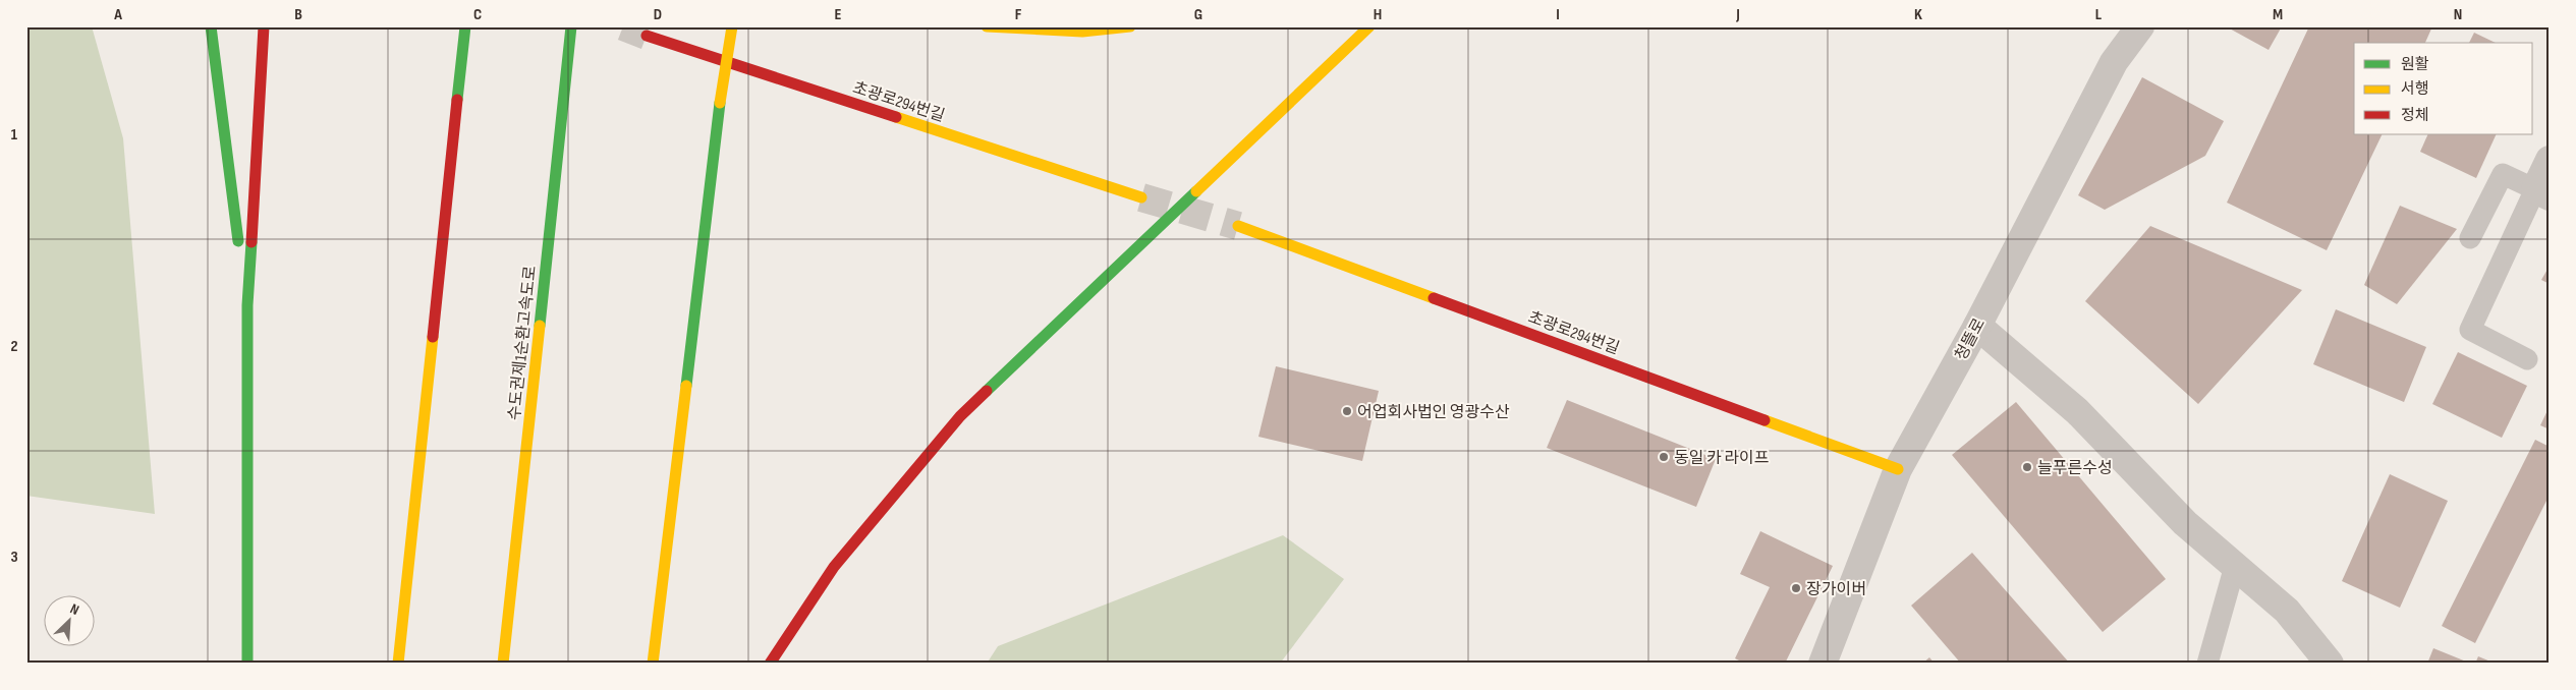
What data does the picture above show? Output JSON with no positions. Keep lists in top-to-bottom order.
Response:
{
  "streets": {
    "main road": ["초광로294번길", "수도권제1순환고속도로"],
    "street": ["청뜰로"]
  },
  "crossings": [
    ["초광로294번길", "청뜰로"]
  ],
  "places": [
    "어업회사법인 영광수산",
    "동일 카 라이프",
    "늘푸른수성",
    "장가이버"
  ],
  "legend": ["원활", "서행", "정체"],
  "north": "top right",
  "grid": {
    "columns": [
      "A",
      "B",
      "C",
      "D",
      "E",
      "F",
      "G",
      "H",
      "I",
      "J",
      "K",
      "L",
      "M",
      "N"
    ],
    "rows": ["1", "2", "3"]
  }
}
